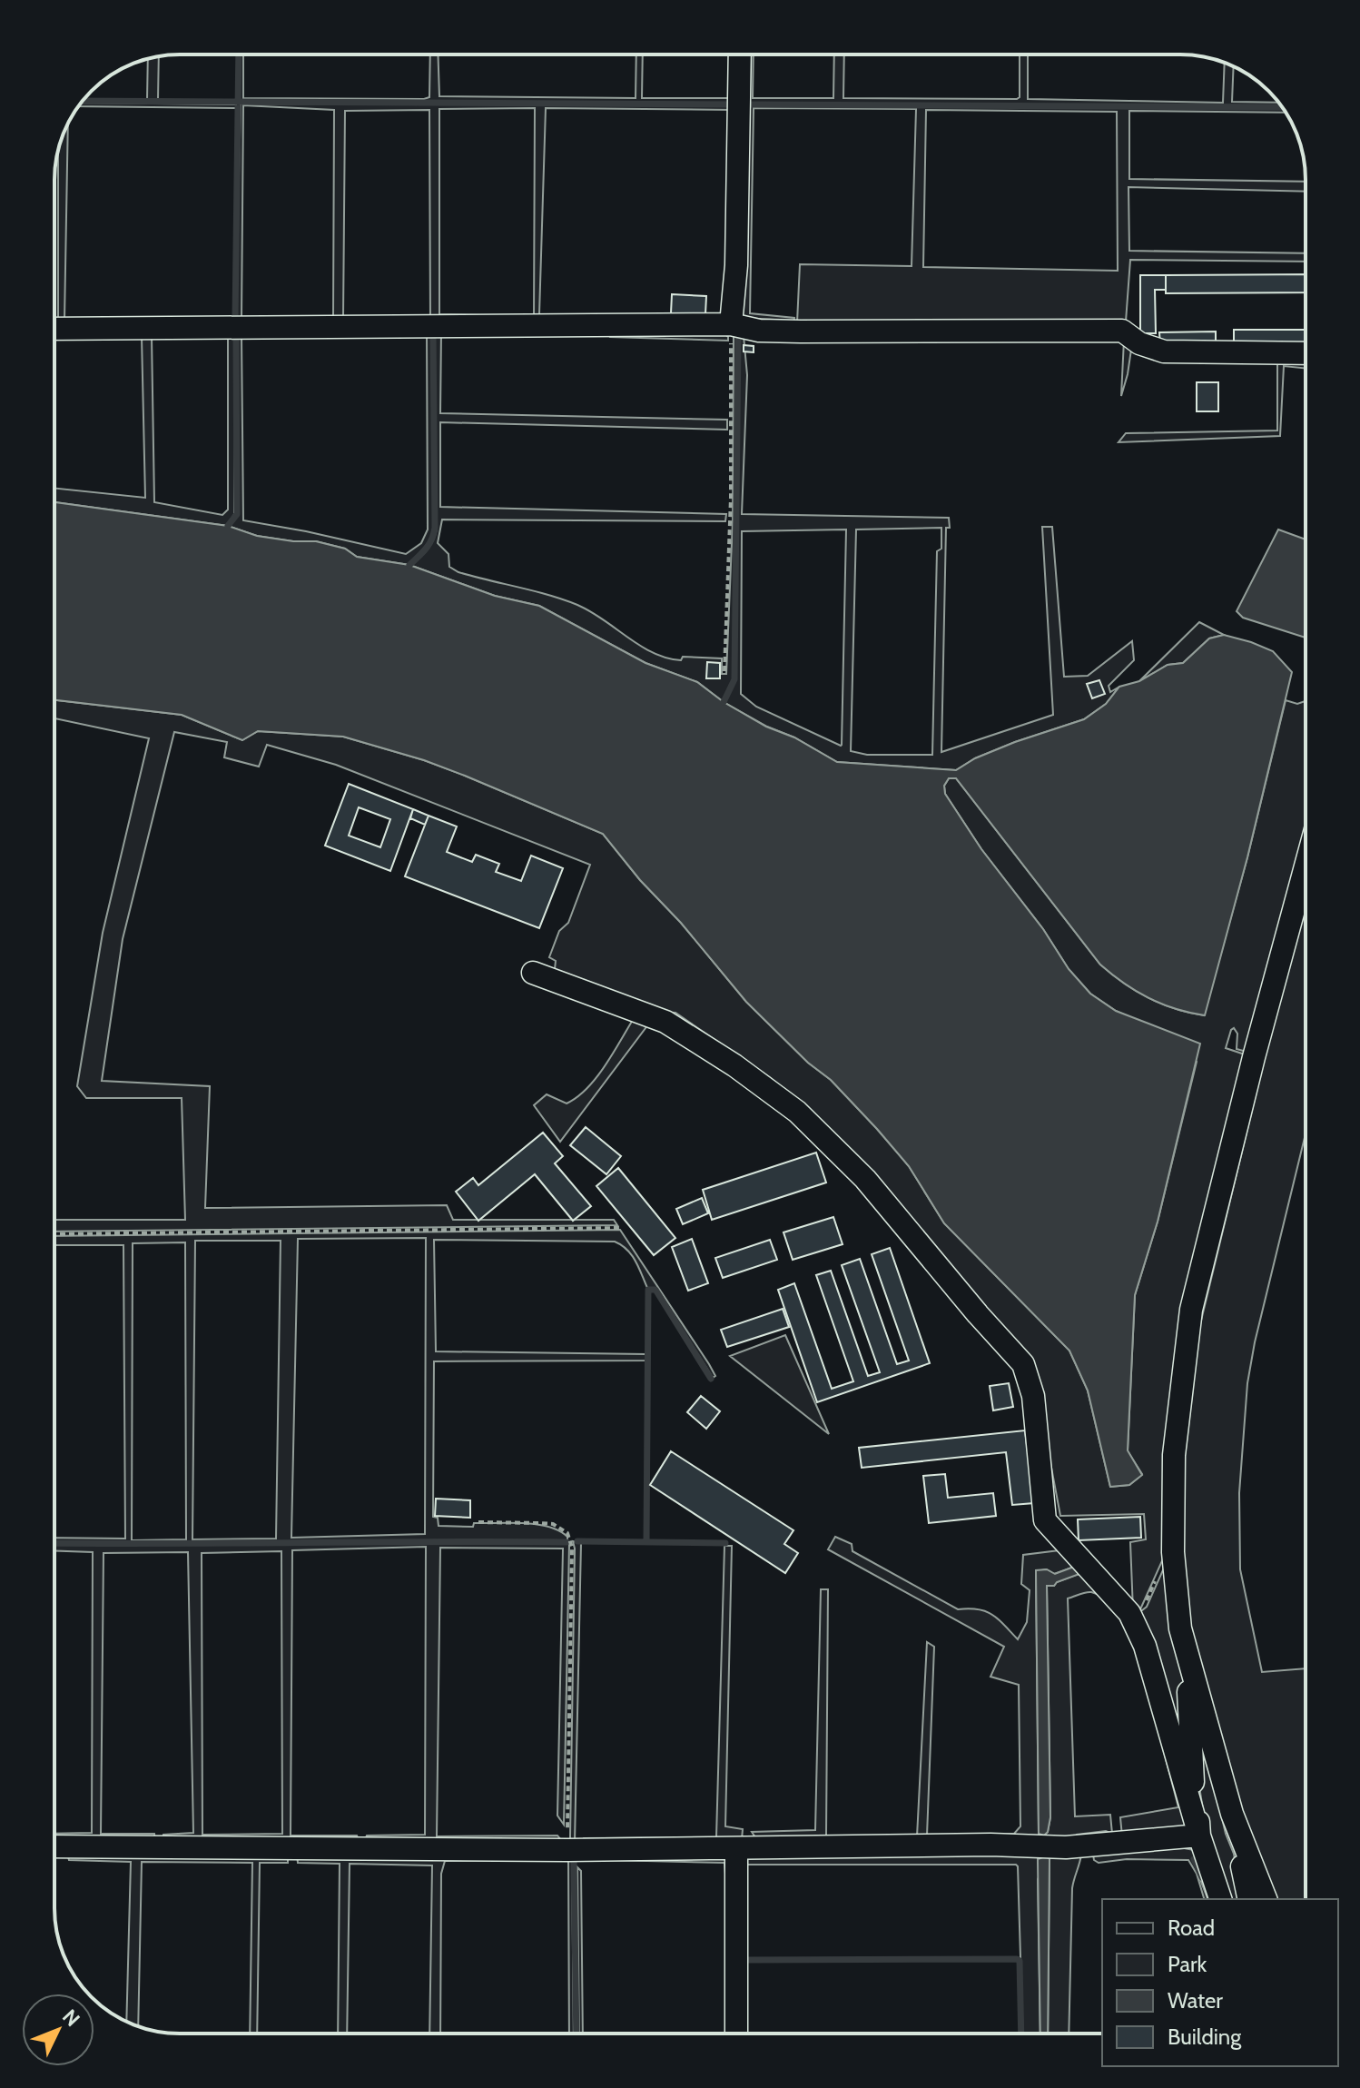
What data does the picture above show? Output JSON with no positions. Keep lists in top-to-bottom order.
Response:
{
  "legend": [
    "Road",
    "Park",
    "Water",
    "Building"
  ],
  "north": "top right"
}
